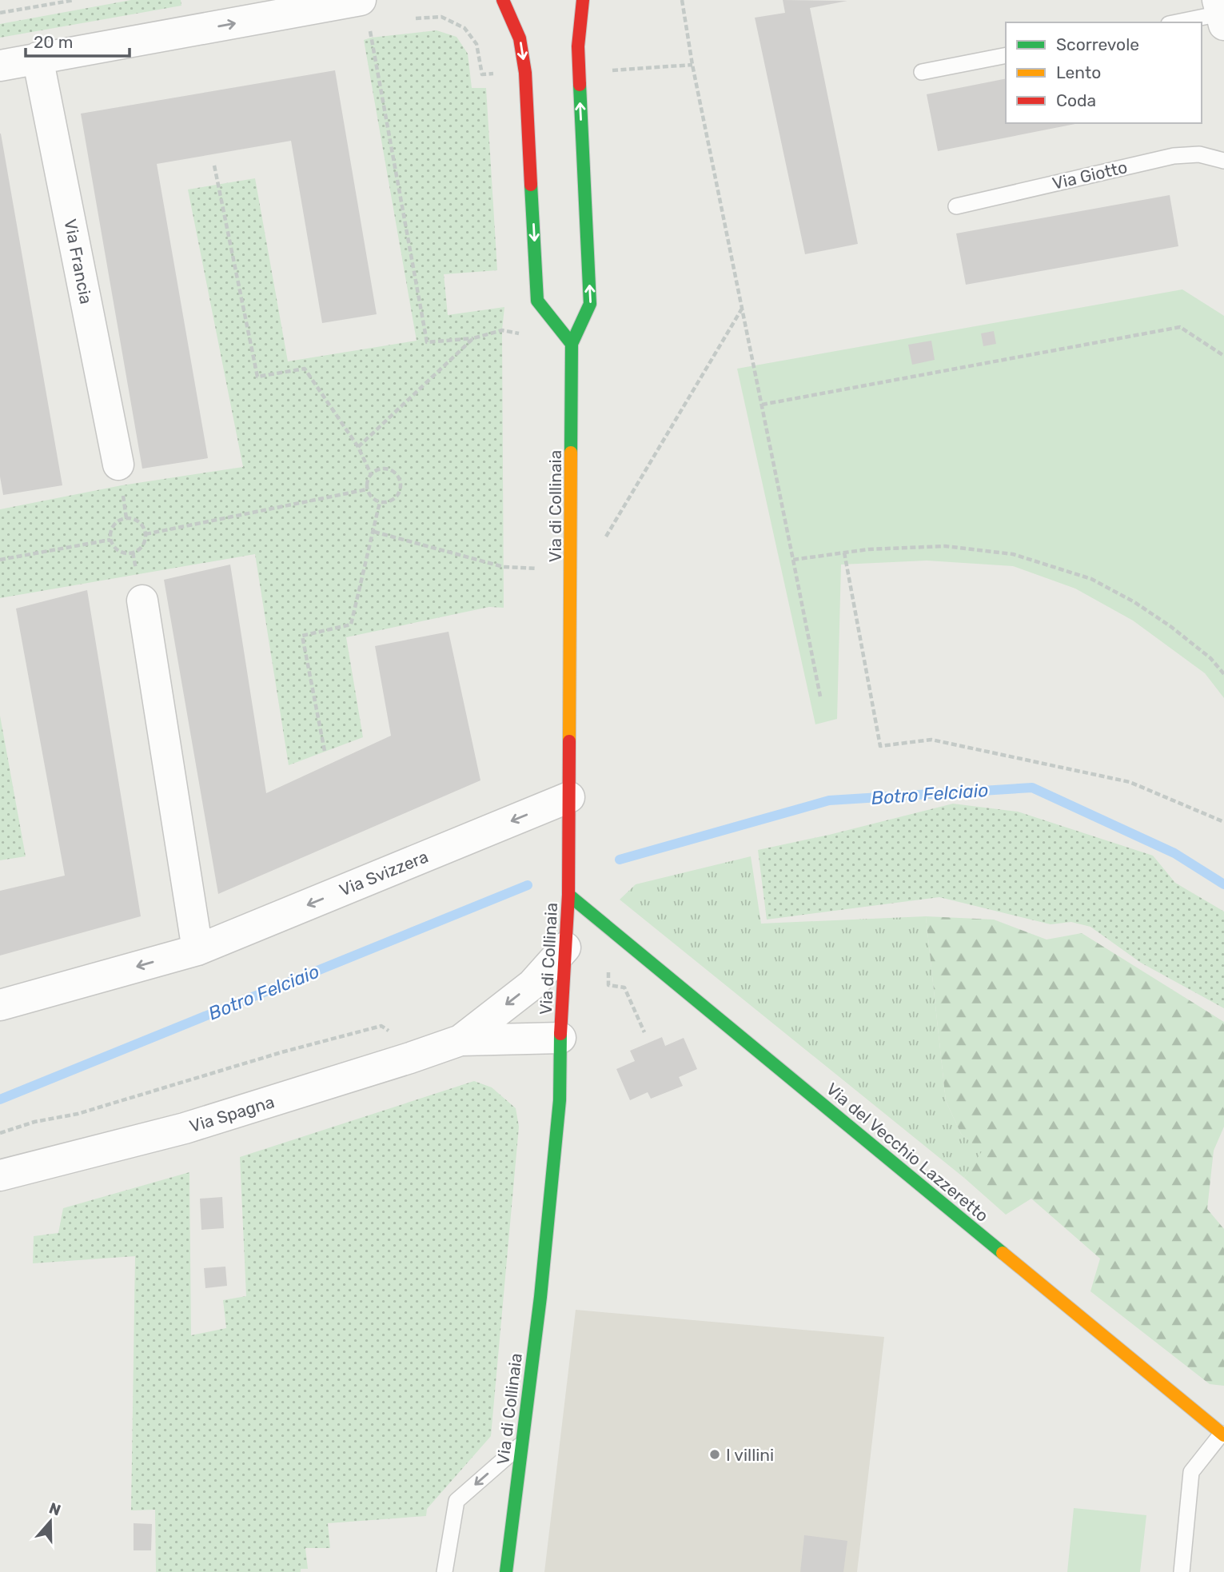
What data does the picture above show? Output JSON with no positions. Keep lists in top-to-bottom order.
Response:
{
  "streets": {
    "street": [
      "Via Francia",
      "Via di Collinaia",
      "Via Svizzera",
      "Via Spagna",
      "Via del Vecchio Lazzeretto"
    ],
    "lane": ["Via Giotto"]
  },
  "crossings": [
    ["Via di Collinaia", "Via Svizzera"],
    ["Via di Collinaia", "Via Spagna"],
    ["Via di Collinaia", "Via del Vecchio Lazzeretto"]
  ],
  "one_way": ["Via Svizzera"],
  "water": ["Botro Felciaio"],
  "places": ["I villini"],
  "legend": ["Scorrevole", "Lento", "Coda"],
  "scale_bar": "20 m",
  "north": "top"
}
